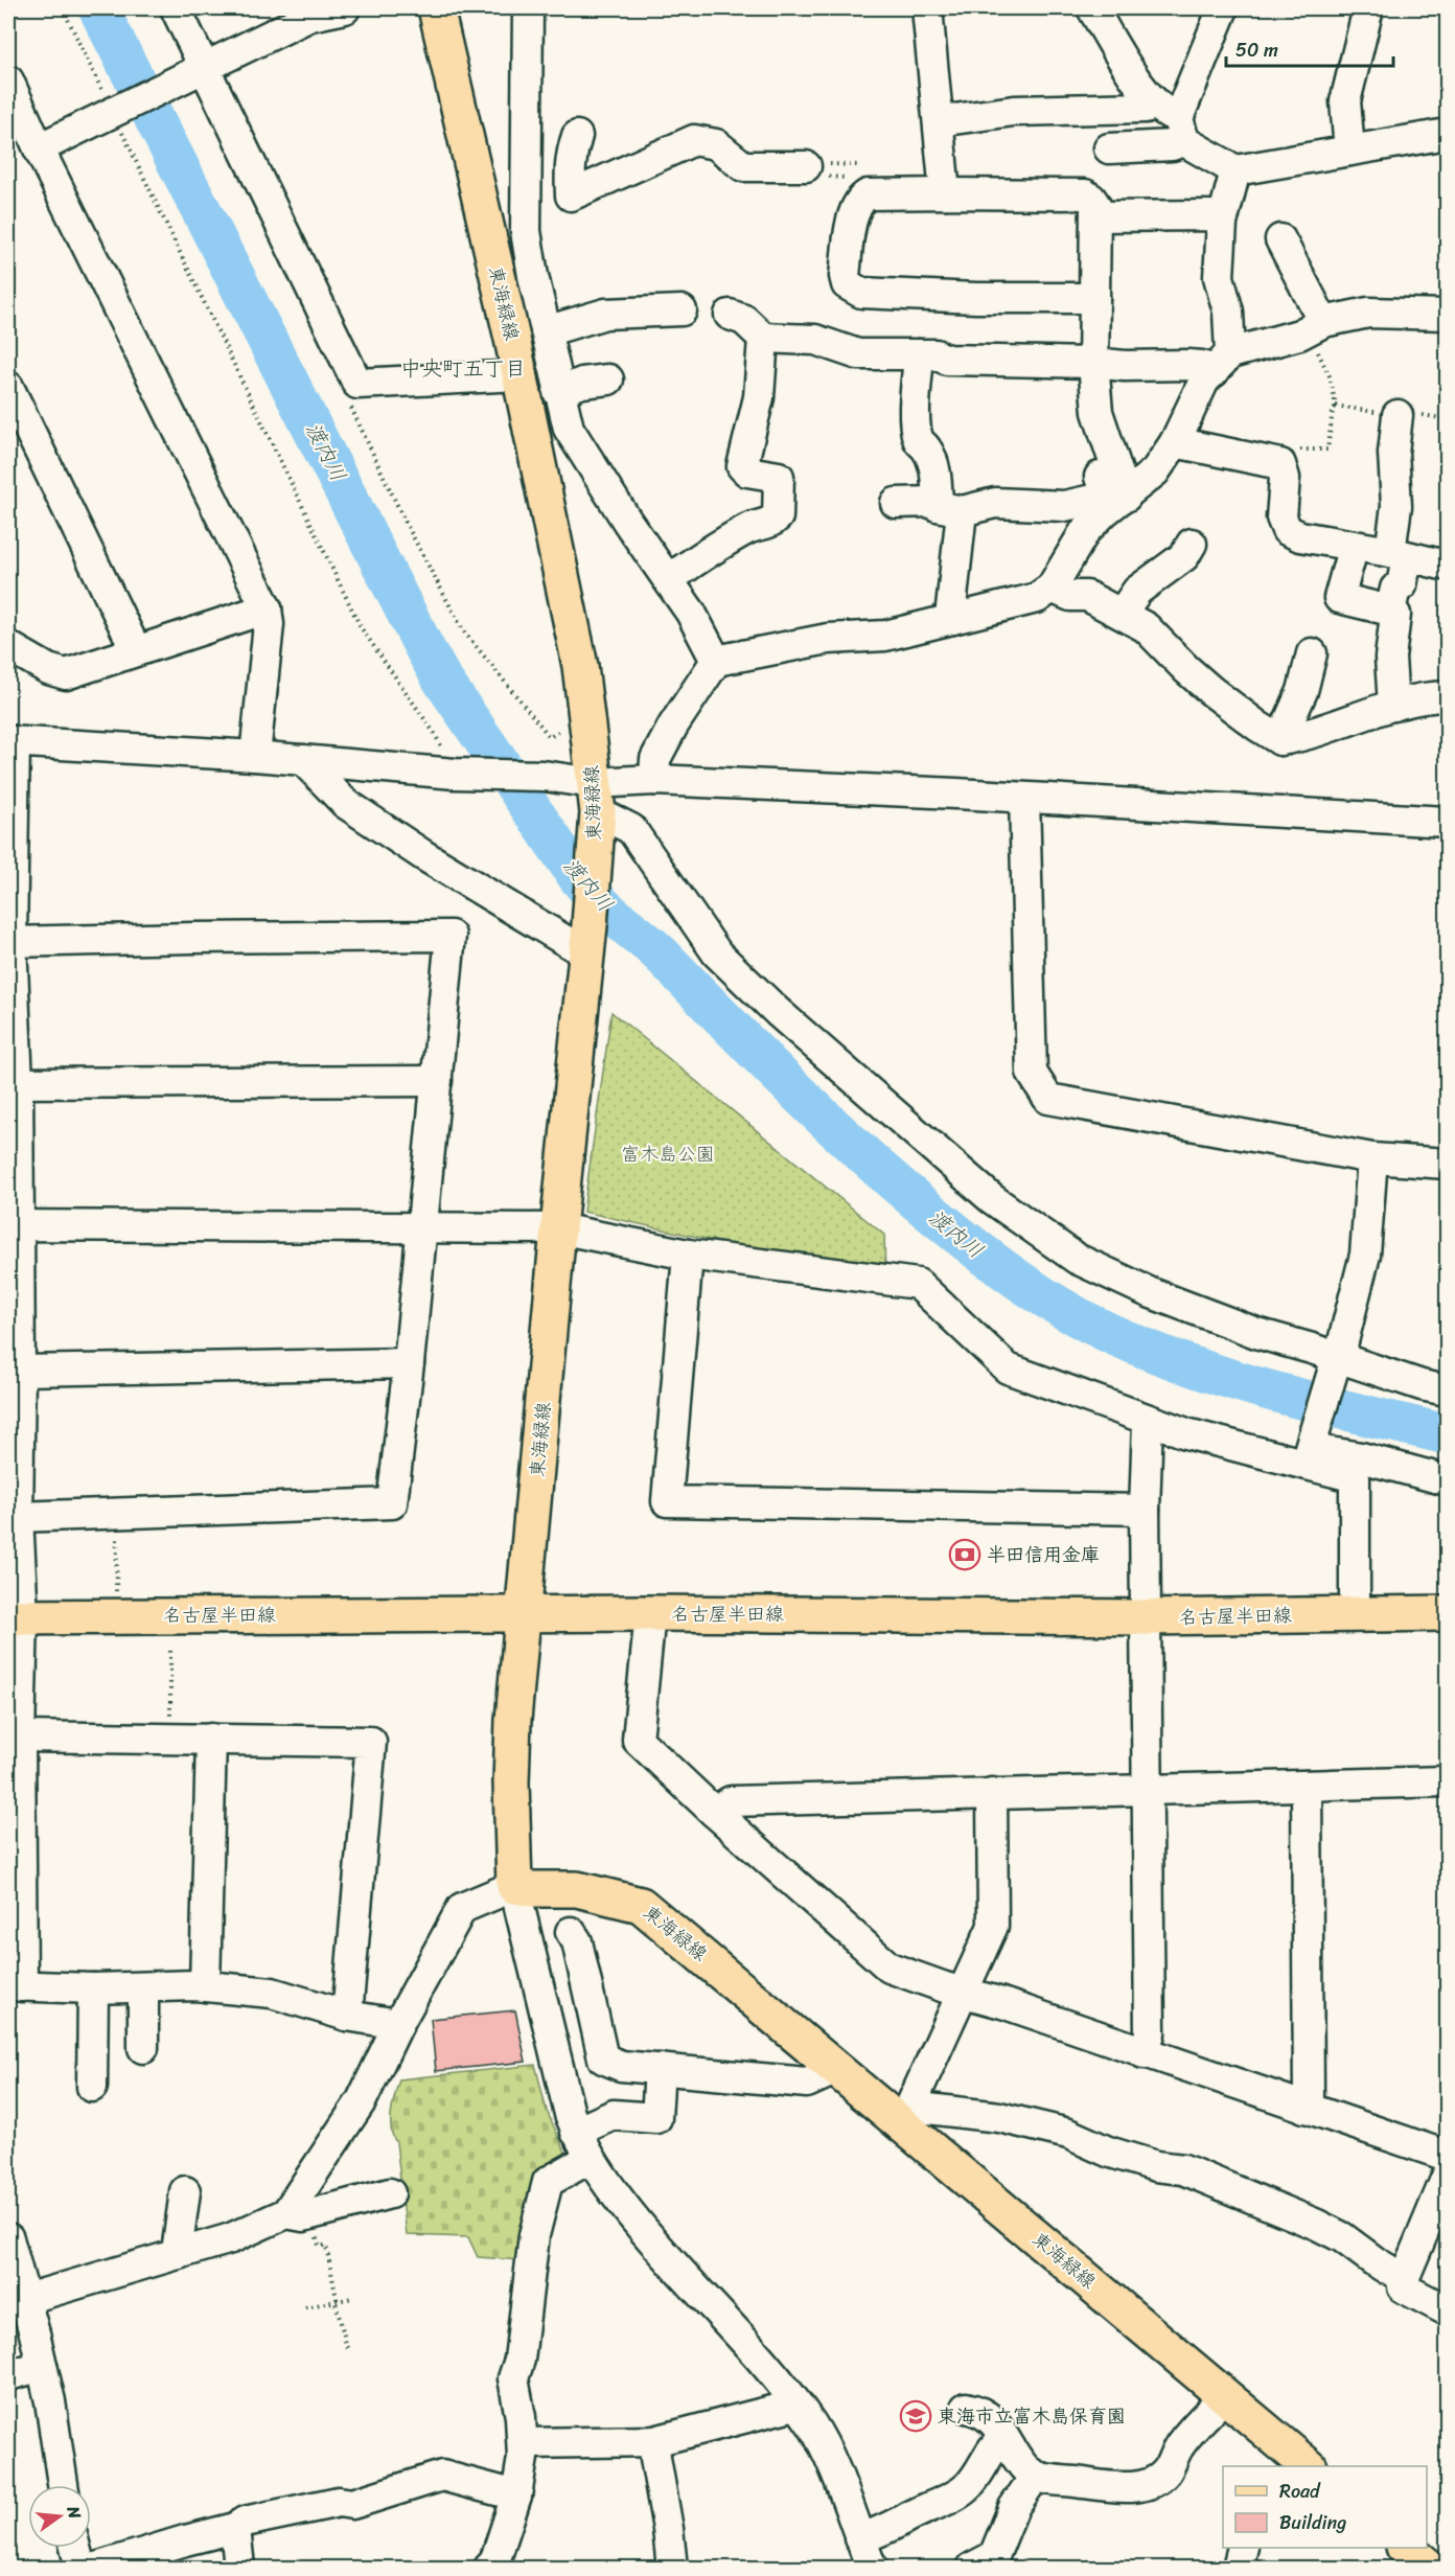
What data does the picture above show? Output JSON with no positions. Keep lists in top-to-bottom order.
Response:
{
  "streets": {
    "main road": ["東海緑線", "名古屋半田線"]
  },
  "crossings": [
    ["東海緑線", "名古屋半田線"]
  ],
  "districts": ["中央町五丁目"],
  "water": ["渡内川"],
  "parks": ["富木島公園"],
  "places": {
    "bank": ["半田信用金庫"],
    "school or university": ["東海市立富木島保育園"]
  },
  "legend": ["Road", "Building"],
  "scale_bar": "50 m",
  "north": "right"
}
